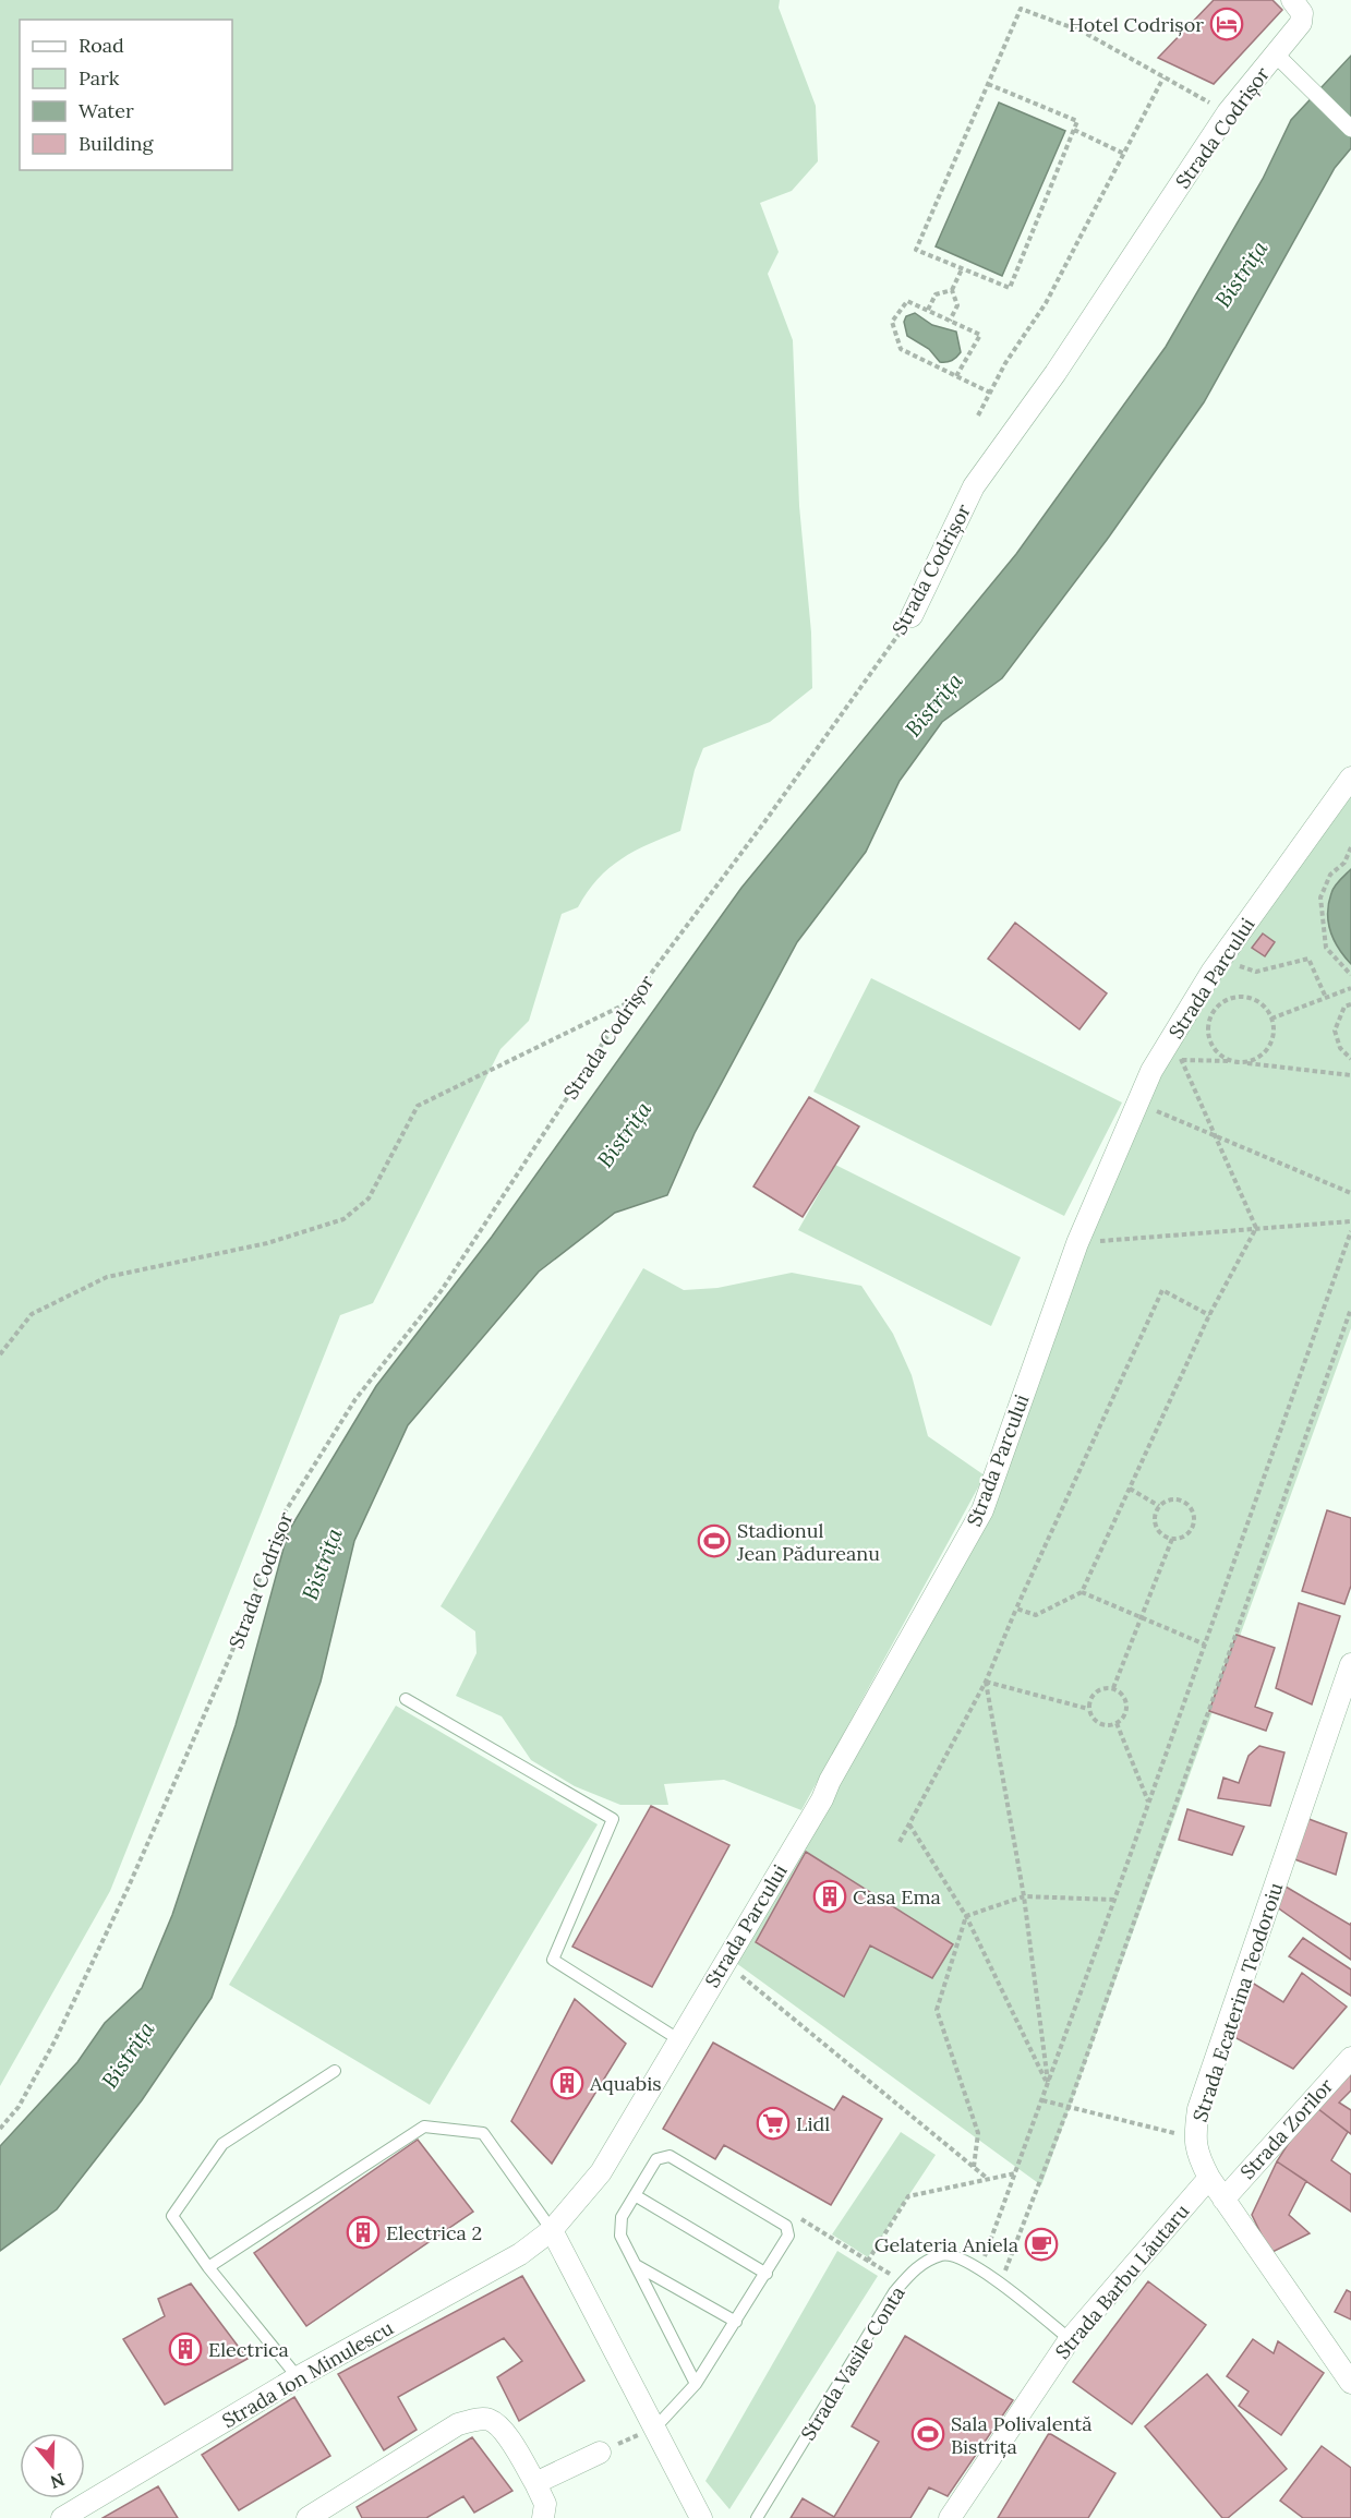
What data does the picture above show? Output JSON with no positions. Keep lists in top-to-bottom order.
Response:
{
  "streets": {
    "street": [
      "Strada Codrișor",
      "Strada Parcului",
      "Strada Ecaterina Teodoroiu",
      "Strada Zorilor",
      "Strada Barbu Lăutaru",
      "Strada Ion Minulescu"
    ],
    "lane": ["Strada Vasile Conta"]
  },
  "crossings": [
    ["Strada Parcului", "Strada Ion Minulescu"],
    ["Strada Ecaterina Teodoroiu", "Strada Zorilor"],
    ["Strada Ecaterina Teodoroiu", "Strada Barbu Lăutaru"],
    ["Strada Barbu Lăutaru", "Strada Vasile Conta"]
  ],
  "water": ["Bistrița"],
  "places": {
    "hotel": ["Hotel Codrișor"],
    "sports": ["Stadionul Jean Pădureanu", "Sala Polivalentă Bistrița"],
    "building": [
      "Casa Ema",
      "Aquabis",
      "Electrica 2",
      "Electrica"
    ],
    "supermarket": ["Lidl"],
    "cafe": ["Gelateria Aniela"]
  },
  "legend": [
    "Road",
    "Park",
    "Water",
    "Building"
  ],
  "north": "bottom"
}
